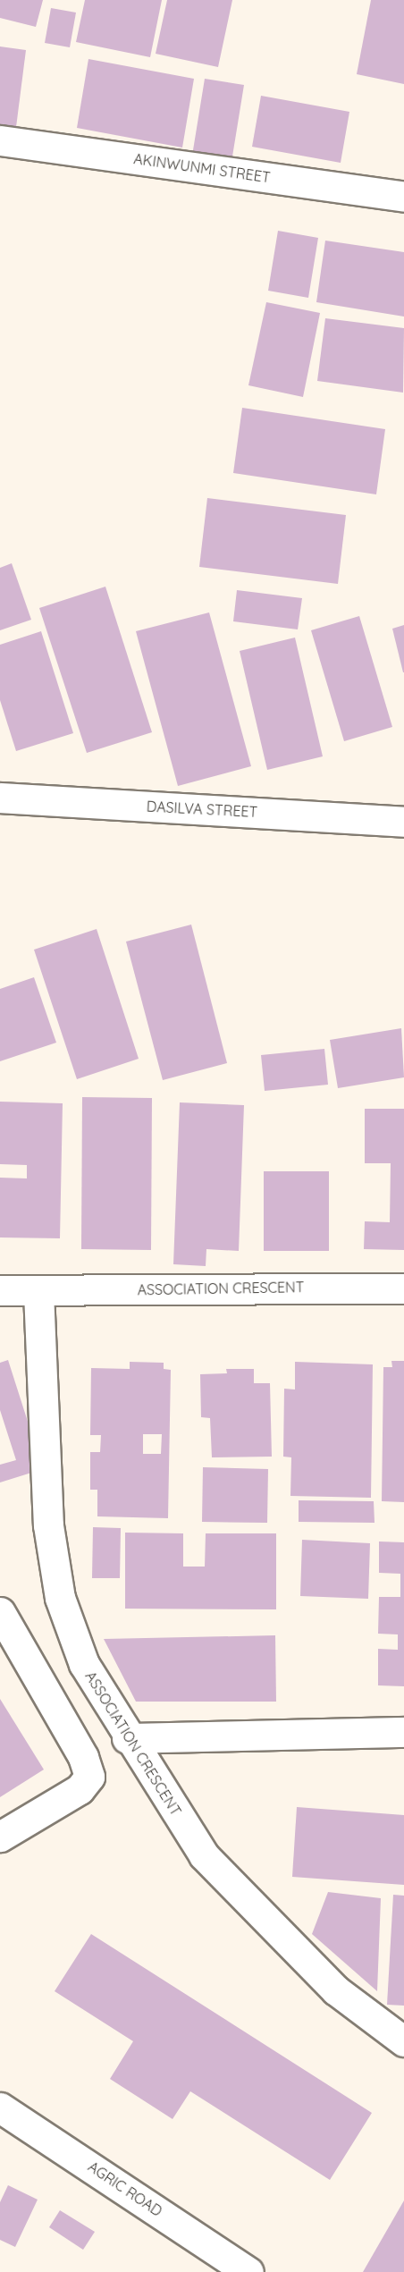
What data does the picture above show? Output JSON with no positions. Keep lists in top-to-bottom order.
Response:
{
  "streets": {
    "street": [
      "AKINWUNMI STREET",
      "DASILVA STREET",
      "ASSOCIATION CRESCENT",
      "AGRIC ROAD"
    ]
  }
}
